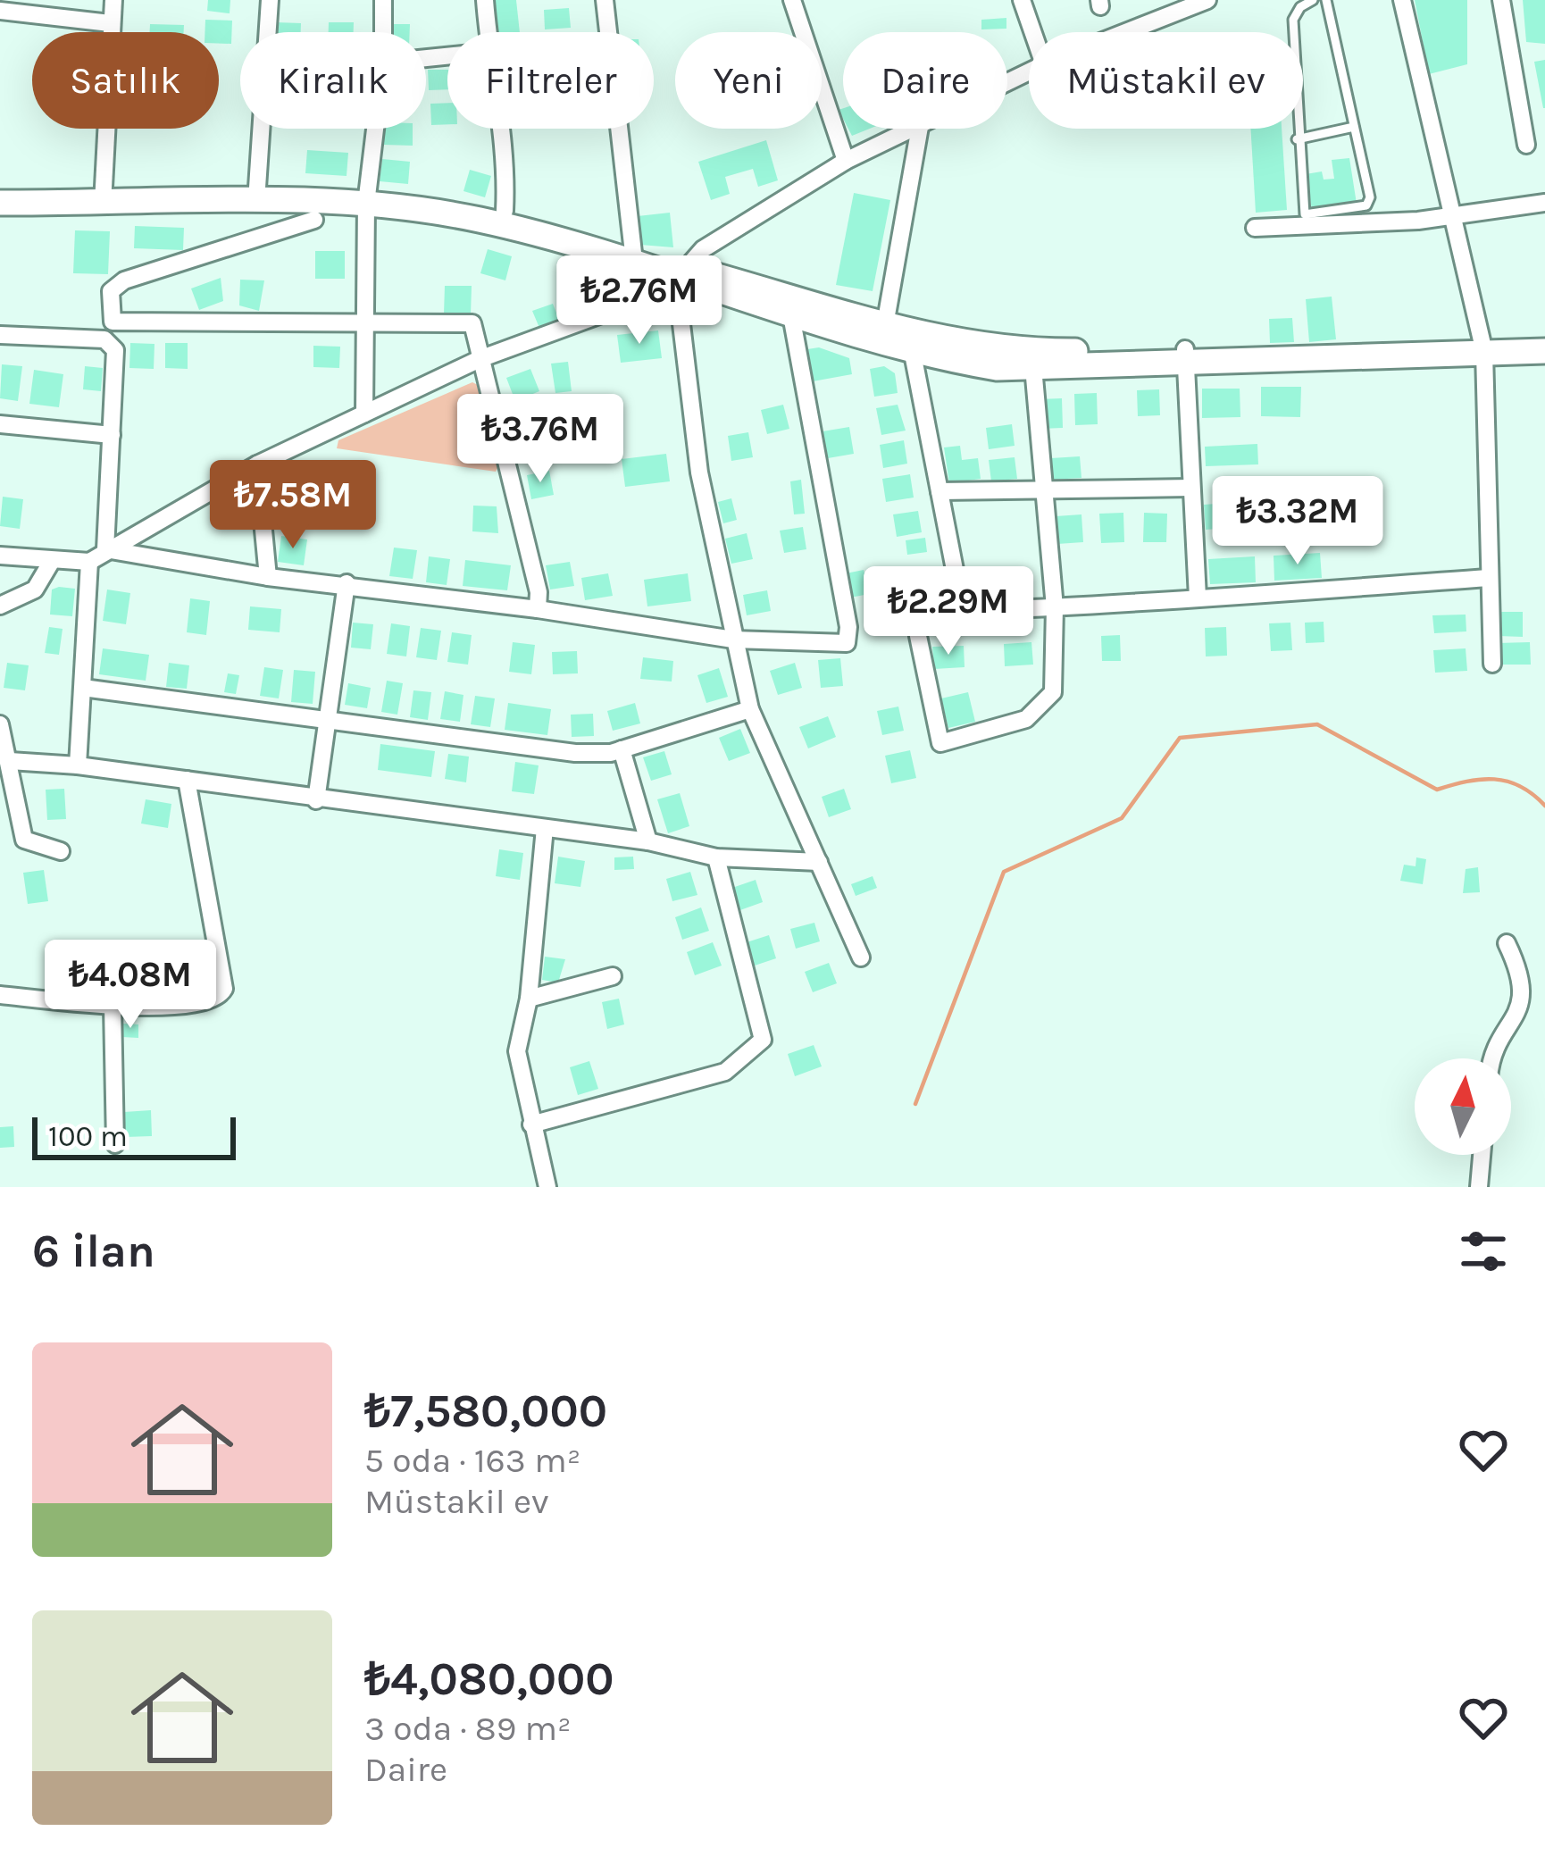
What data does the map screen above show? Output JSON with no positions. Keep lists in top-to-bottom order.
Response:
{
  "scale_bar": "100 m",
  "north": "top",
  "page": {
    "chip": [
      "Satılık",
      "Kiralık",
      "Filtreler",
      "Yeni",
      "Daire",
      "Müstakil ev"
    ],
    "price": [
      "₺2.76M",
      "₺3.76M",
      "₺7.58M",
      "₺3.32M",
      "₺2.29M",
      "₺4.08M"
    ],
    "scale": "100 m",
    "heading": "6 ilan",
    "list": [
      {
        "name": "₺7,580,000",
        "note": "5 oda · 163 m² · Müstakil ev"
      },
      {
        "name": "₺4,080,000",
        "note": "3 oda · 89 m² · Daire"
      }
    ]
  }
}
